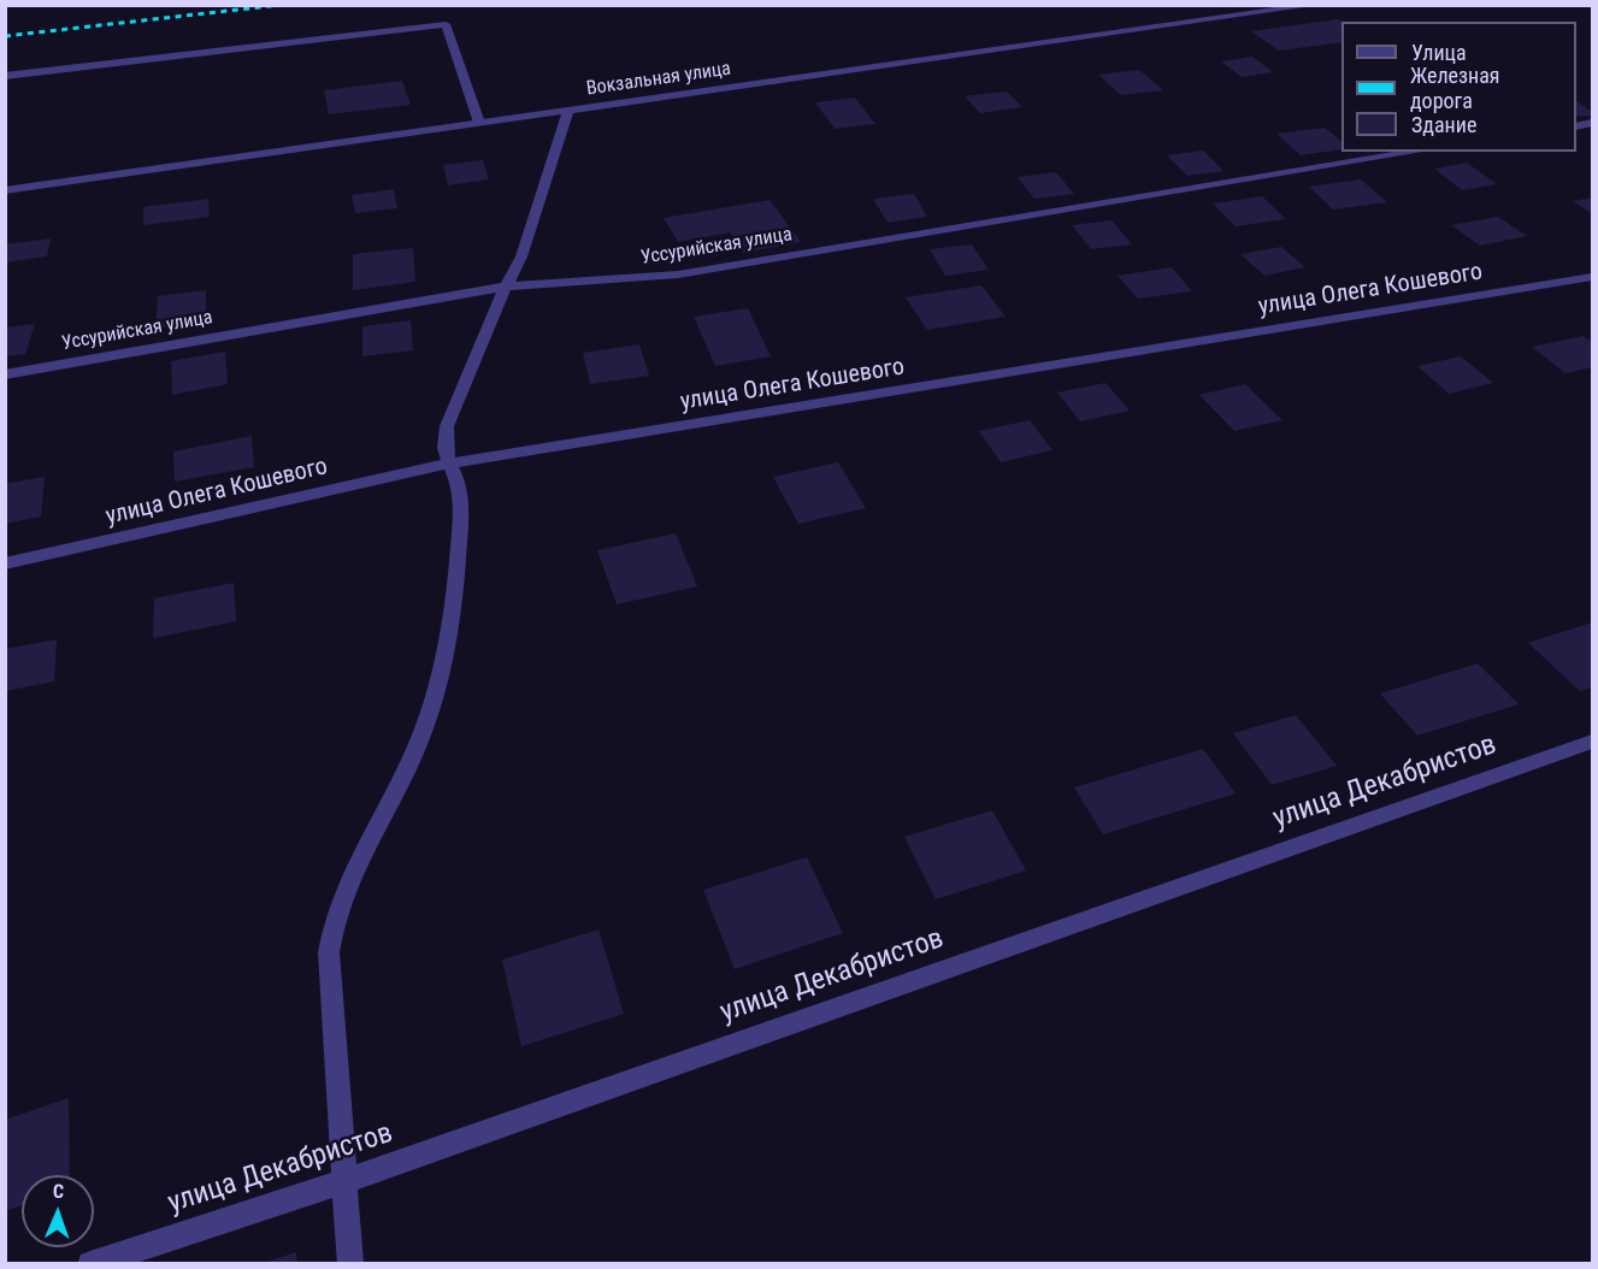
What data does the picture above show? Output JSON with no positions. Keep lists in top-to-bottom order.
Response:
{
  "streets": {
    "street": [
      "Вокзальная улица",
      "Уссурийская улица",
      "улица Олега Кошевого",
      "улица Декабристов"
    ]
  },
  "legend": ["Улица", "Железная дорога", "Здание"],
  "north": "top"
}
